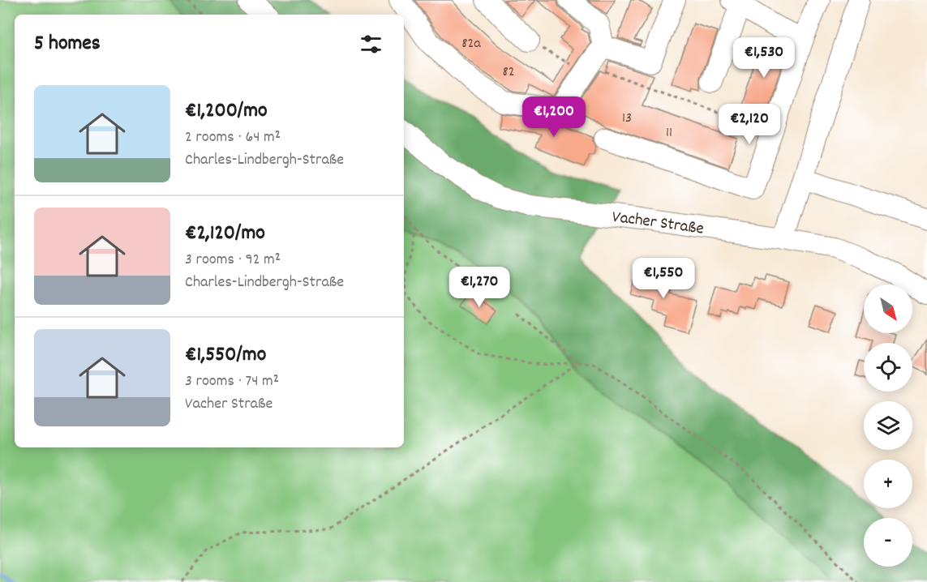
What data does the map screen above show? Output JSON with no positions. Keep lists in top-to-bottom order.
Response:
{
  "streets": {
    "street": ["Vacher Straße"]
  },
  "house_numbers": [
    "82a",
    "82",
    "13",
    "11"
  ],
  "north": "bottom right",
  "page": {
    "heading": "5 homes",
    "price": [
      "€1,530",
      "€1,200",
      "€2,120",
      "€1,550",
      "€1,270"
    ],
    "list": [
      {
        "name": "€1,200/mo",
        "note": "2 rooms · 64 m² · Charles-Lindbergh-Straße"
      },
      {
        "name": "€2,120/mo",
        "note": "3 rooms · 92 m² · Charles-Lindbergh-Straße"
      },
      {
        "name": "€1,550/mo",
        "note": "3 rooms · 74 m² · Vacher Straße"
      }
    ],
    "map_buttons": ["+", "−"]
  }
}
